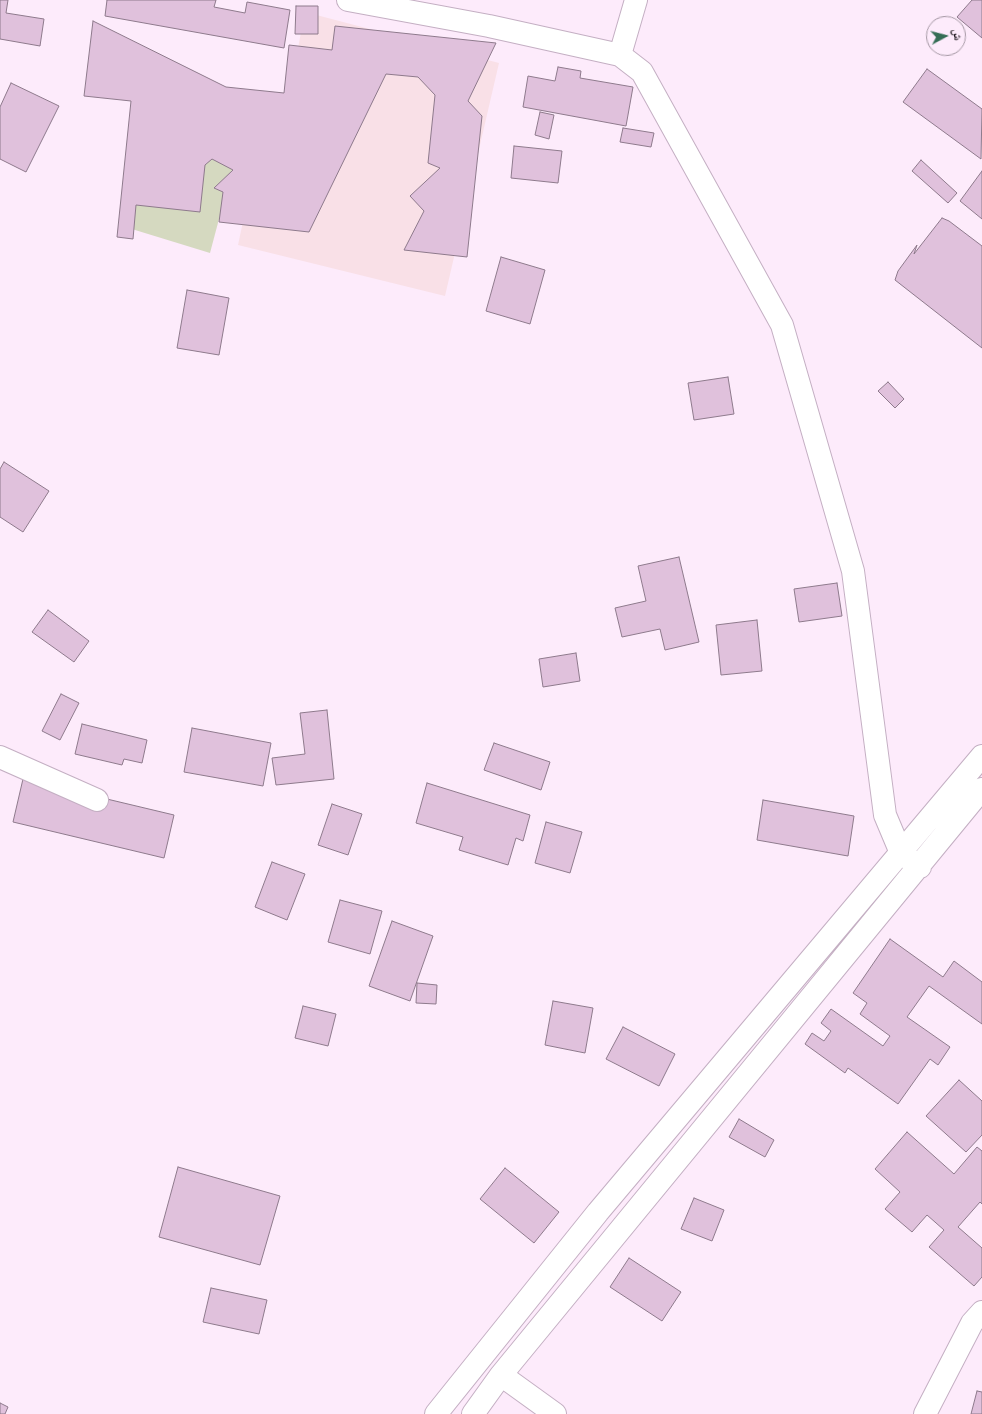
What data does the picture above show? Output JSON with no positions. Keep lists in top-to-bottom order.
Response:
{
  "north": "right"
}
